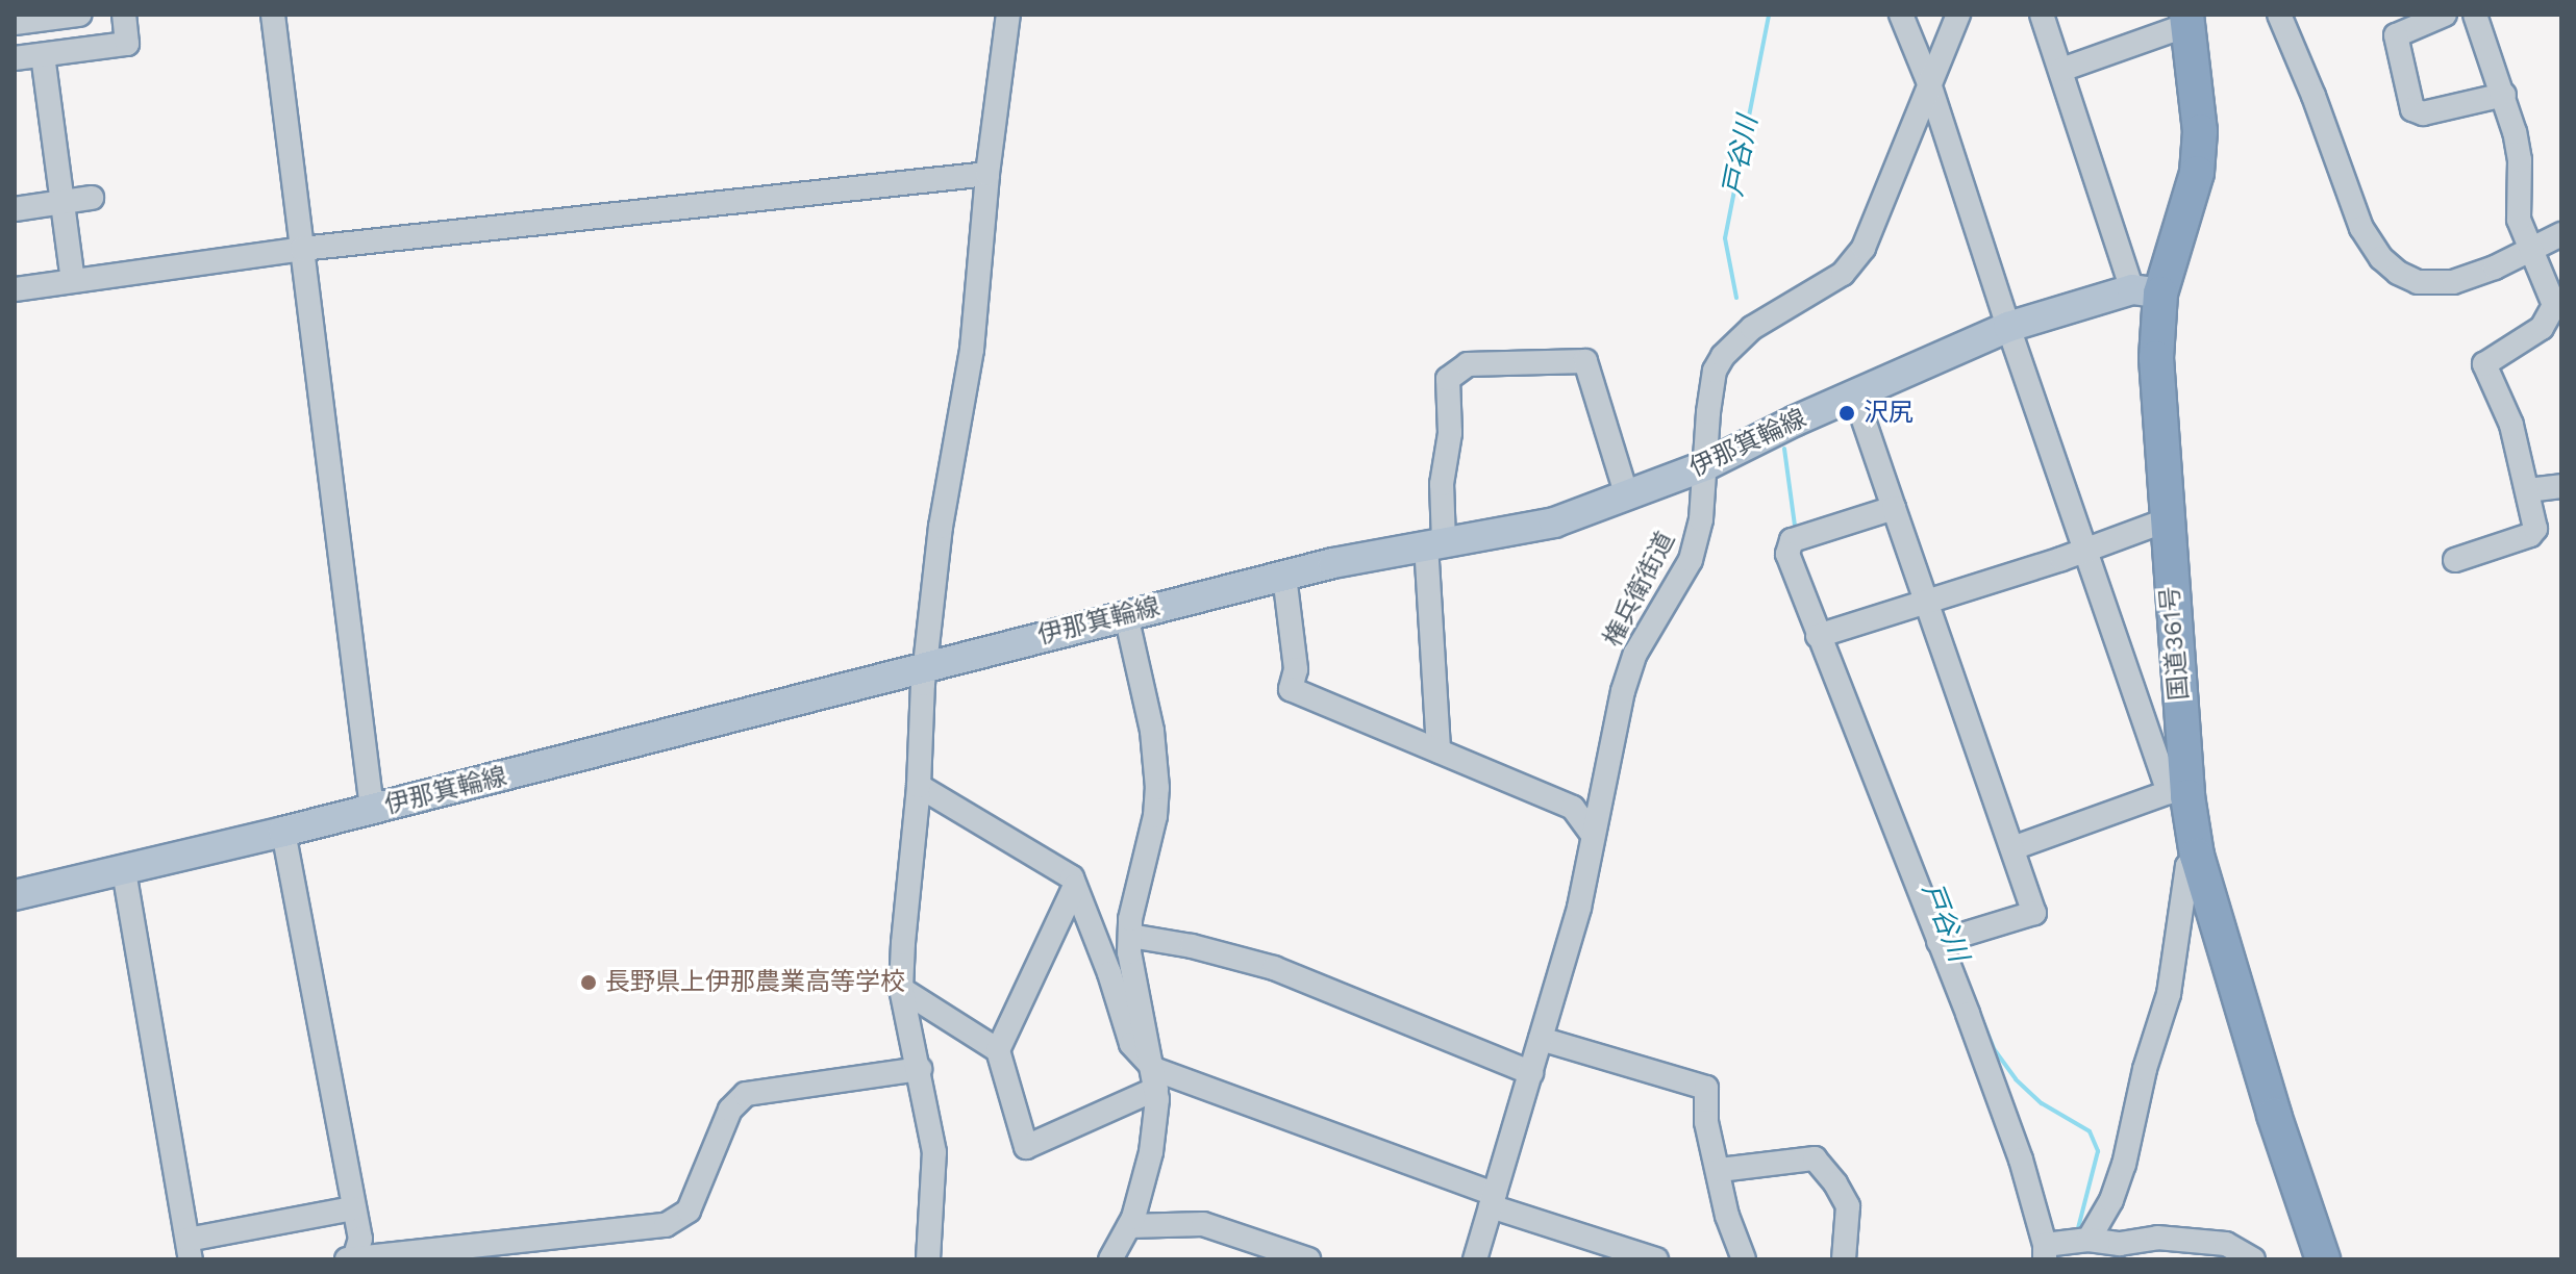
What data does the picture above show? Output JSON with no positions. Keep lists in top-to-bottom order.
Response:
{
  "streets": {
    "highway": ["国道361号"],
    "main road": ["伊那箕輪線"],
    "street": ["権兵衛街道"]
  },
  "crossings": [
    ["伊那箕輪線", "権兵衛街道"],
    ["伊那箕輪線", "国道361号"]
  ],
  "water": ["戸谷川"],
  "places": ["沢尻", "長野県上伊那農業高等学校"]
}
